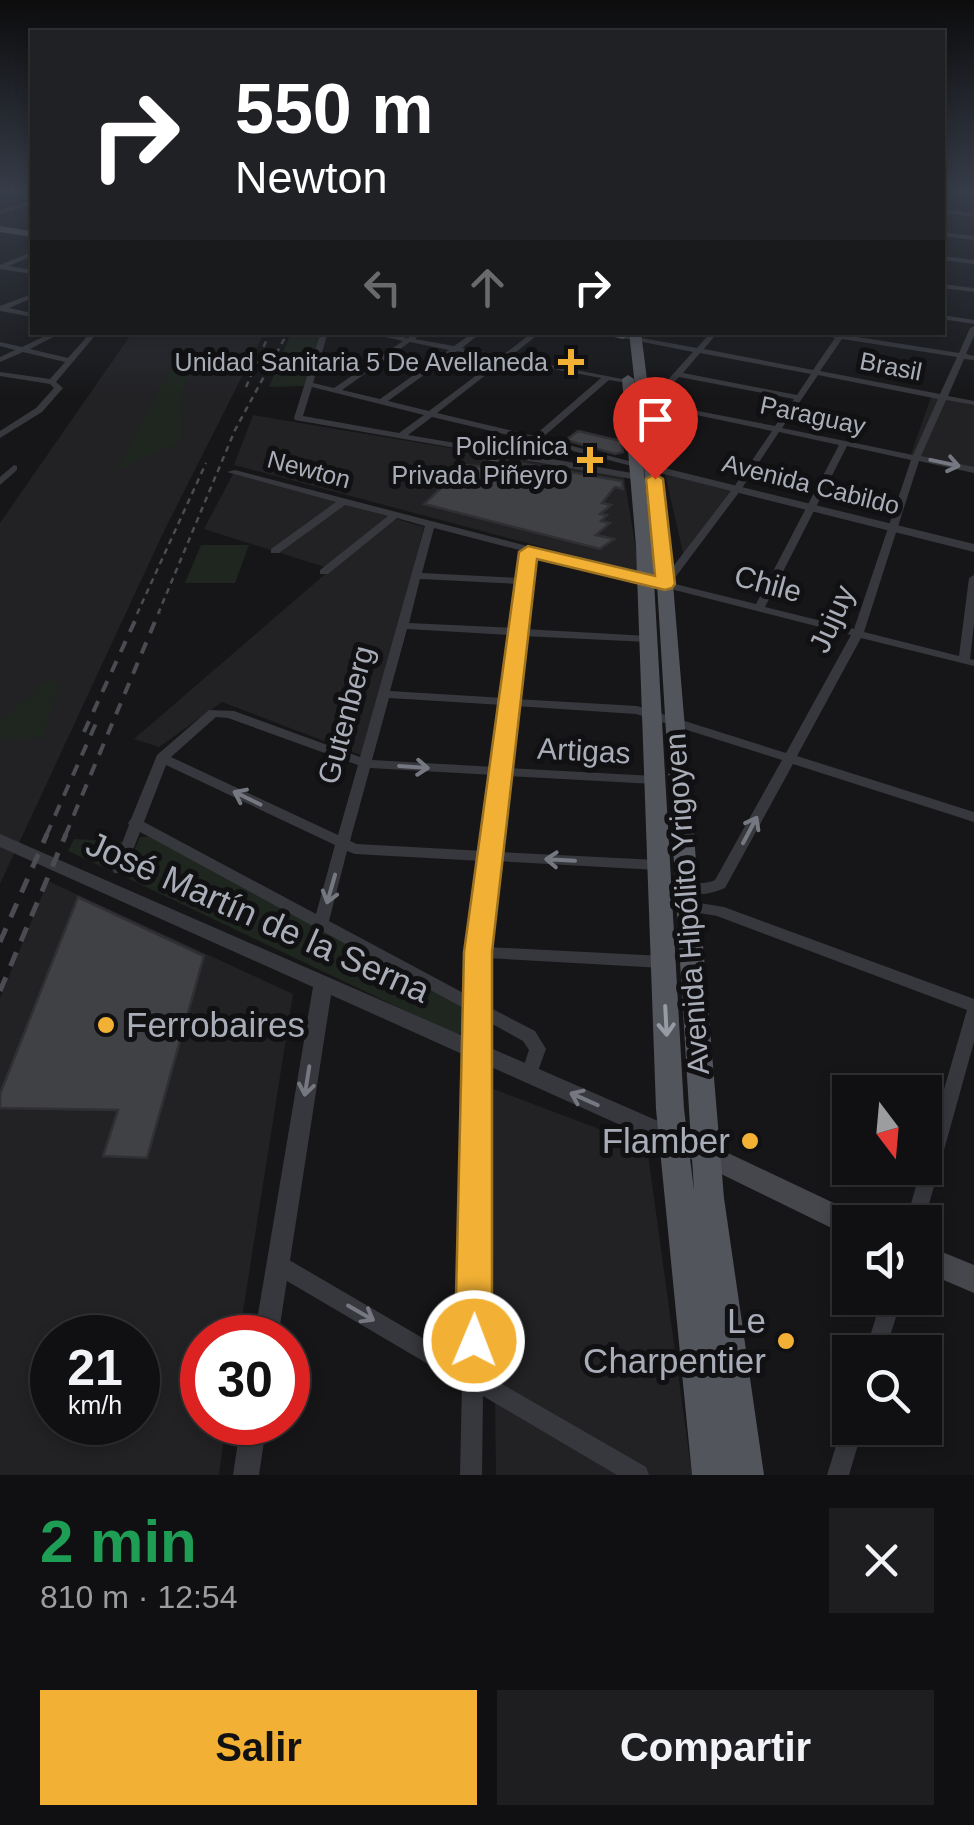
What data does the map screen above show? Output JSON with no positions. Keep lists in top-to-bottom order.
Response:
{
  "streets": {
    "main road": ["Avenida Hipólito Yrigoyen", "José Martín de la Serna"],
    "street": [
      "Brasil",
      "Paraguay",
      "Newton",
      "Avenida Cabildo",
      "Chile",
      "Jujuy",
      "Gutenberg",
      "Artigas"
    ]
  },
  "crossings": [
    ["Brasil", "Jujuy"],
    ["Brasil", "Avenida Hipólito Yrigoyen"],
    ["Paraguay", "Jujuy"],
    ["Paraguay", "Avenida Hipólito Yrigoyen"],
    ["Newton", "Chile"],
    ["Newton", "Gutenberg"],
    ["Newton", "Avenida Hipólito Yrigoyen"],
    ["Avenida Cabildo", "Jujuy"],
    ["Avenida Cabildo", "Avenida Hipólito Yrigoyen"],
    ["Chile", "Jujuy"],
    ["Chile", "Avenida Hipólito Yrigoyen"],
    ["Jujuy", "Avenida Hipólito Yrigoyen"],
    ["Gutenberg", "Artigas"],
    ["Gutenberg", "José Martín de la Serna"],
    ["Artigas", "Avenida Hipólito Yrigoyen"],
    ["Avenida Hipólito Yrigoyen", "José Martín de la Serna"]
  ],
  "places": {
    "health": ["Unidad Sanitaria 5 De Avellaneda", "Policlínica Privada Piñeyro"],
    "other": ["Ferrobaires", "Flamber", "Le Charpentier"]
  },
  "north": "bottom",
  "page": {
    "turn": ["550 m", "Newton"],
    "speed": "21 km/h",
    "limit": "30",
    "heading": ["2 min", "810 m · 12:54"],
    "buttons": ["Salir", "Compartir"]
  }
}
